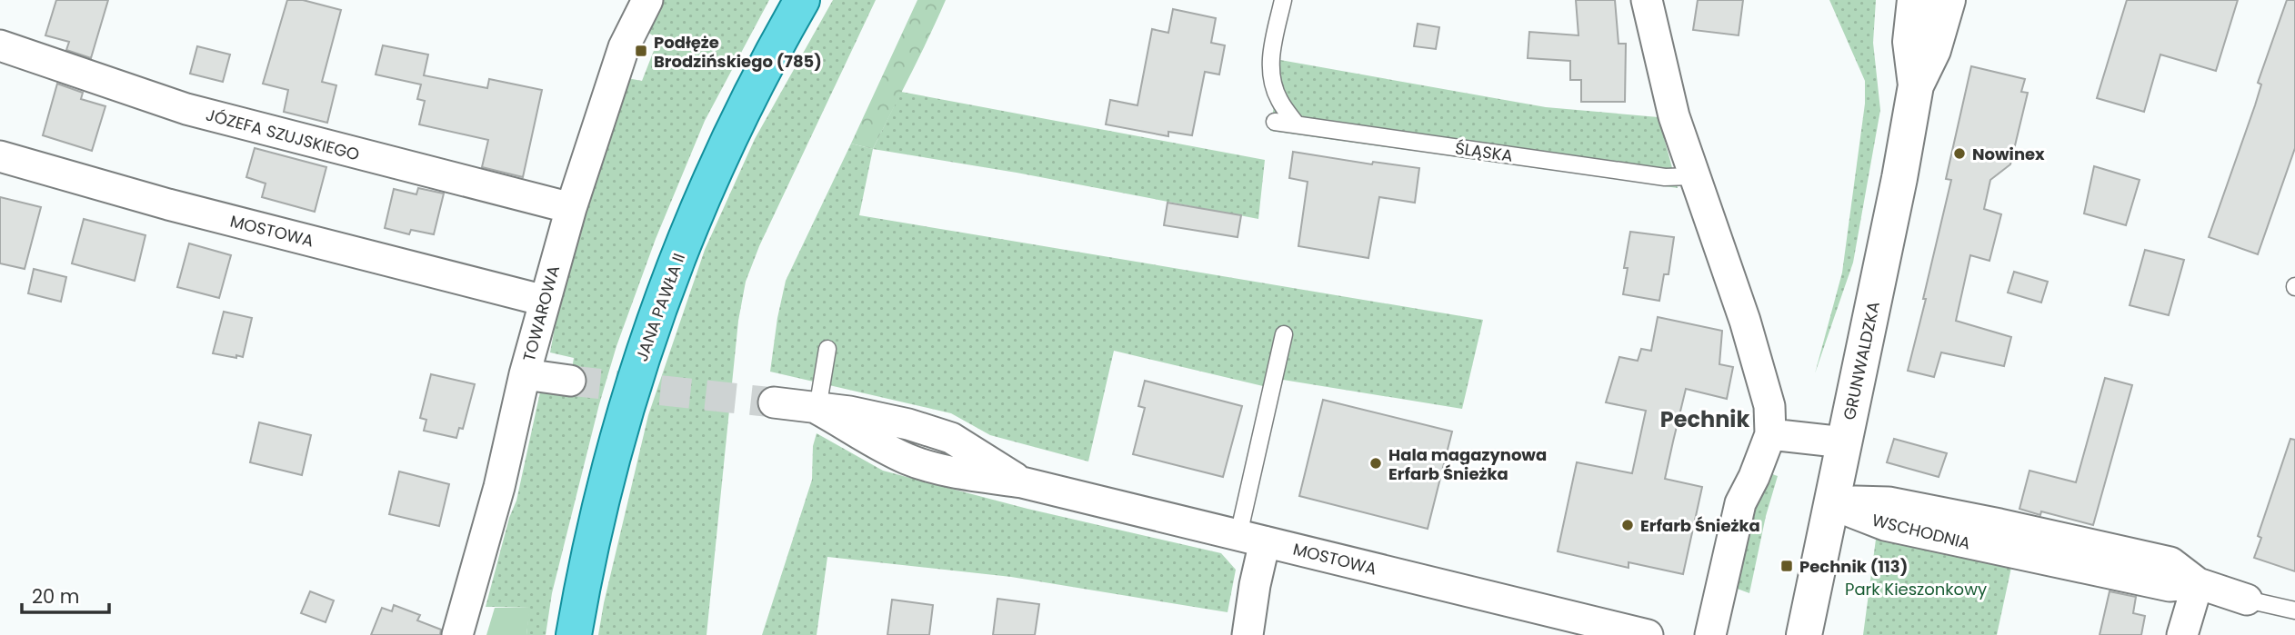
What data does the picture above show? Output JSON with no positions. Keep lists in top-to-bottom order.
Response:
{
  "streets": {
    "main road": ["JANA PAWŁA II"],
    "street": [
      "JÓZEFA SZUJSKIEGO",
      "MOSTOWA",
      "TOWAROWA",
      "GRUNWALDZKA",
      "WSCHODNIA"
    ],
    "lane": ["ŚLĄSKA"]
  },
  "crossings": [
    ["JÓZEFA SZUJSKIEGO", "TOWAROWA"],
    ["MOSTOWA", "TOWAROWA"],
    ["GRUNWALDZKA", "WSCHODNIA"]
  ],
  "districts": ["Pechnik"],
  "parks": ["Park Kieszonkowy"],
  "places": {
    "transit": ["Podłęże Brodzińskiego (785)", "Pechnik (113)"],
    "other": ["Nowinex", "Hala magazynowa Erfarb Śnieżka", "Erfarb Śnieżka"]
  },
  "scale_bar": "20 m"
}
